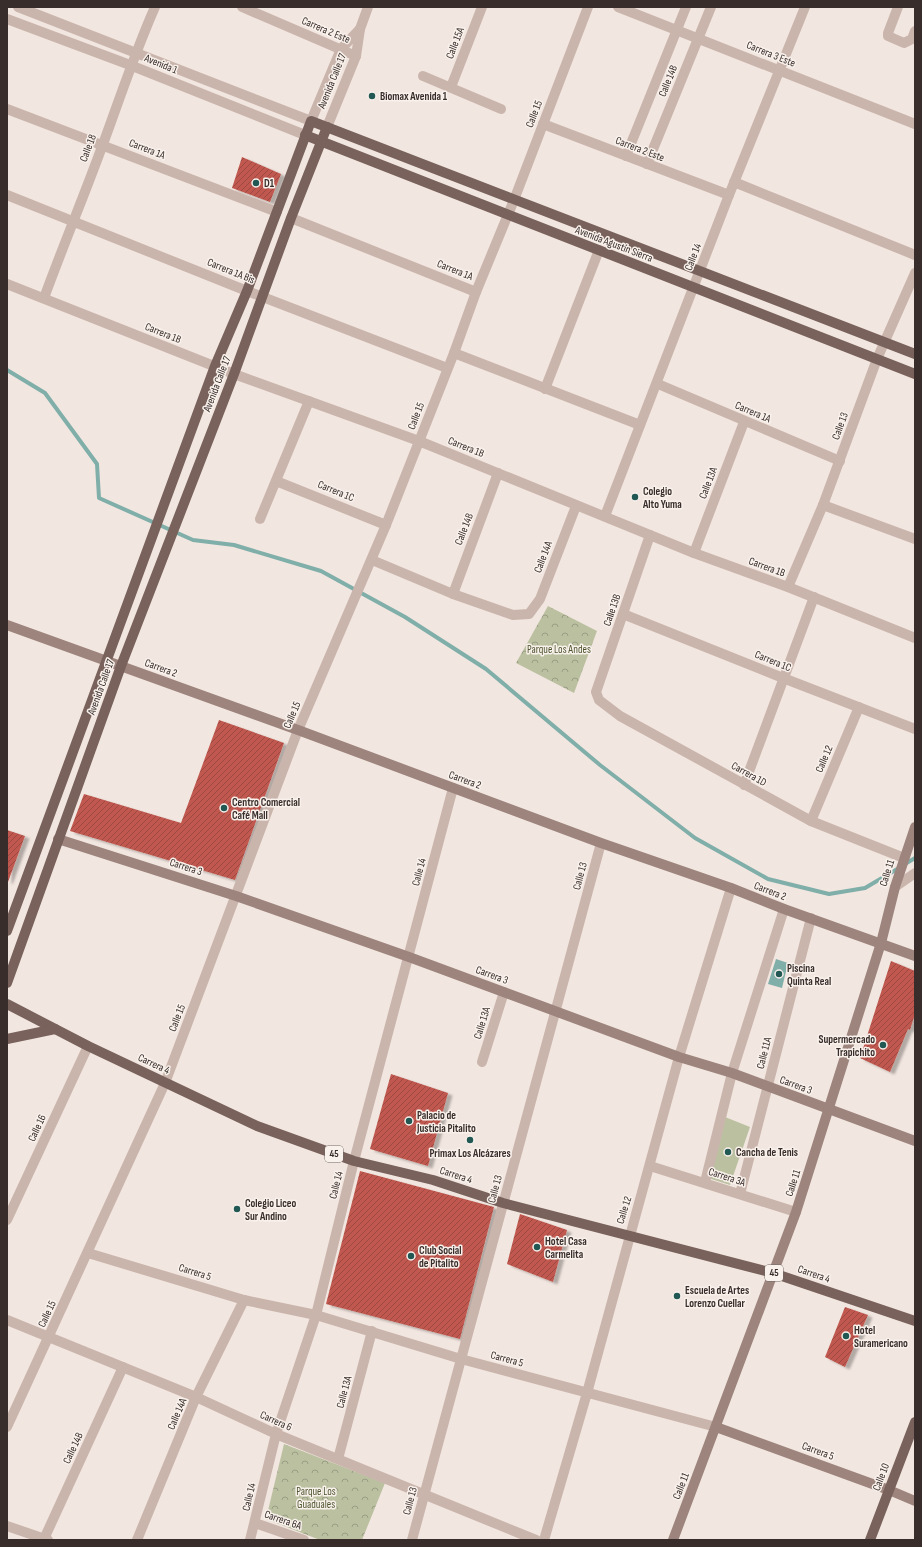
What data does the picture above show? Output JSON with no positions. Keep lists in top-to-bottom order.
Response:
{
  "streets": {
    "main road": [
      "Avenida Calle 17",
      "Avenida Agustín Sierra",
      "Carrera 2",
      "Carrera 3",
      "Calle 11",
      "Carrera 4",
      "45",
      "Carrera 5",
      "Calle 10"
    ],
    "street": [
      "Carrera 2 Este",
      "Calle 15A",
      "Carrera 3 Este",
      "Avenida 1",
      "Calle 14B",
      "Calle 15",
      "Calle 18",
      "Carrera 1A",
      "Calle 14",
      "Carrera 1A Bis",
      "Carrera 1B",
      "Calle 13",
      "Calle 13A",
      "Carrera 1C",
      "Calle 14A",
      "Calle 13B",
      "Calle 12",
      "Carrera 1D",
      "Calle 11A",
      "Calle 16",
      "Carrera 3A",
      "Carrera 6",
      "Carrera 6A"
    ]
  },
  "crossings": [
    ["Carrera 2 Este", "Avenida Calle 17"],
    ["Carrera 2 Este", "Calle 14B"],
    ["Carrera 2 Este", "Calle 15"],
    ["Carrera 2 Este", "Calle 14"],
    ["Carrera 3 Este", "Calle 14B"],
    ["Carrera 3 Este", "Calle 14"],
    ["Avenida 1", "Avenida Calle 17"],
    ["Avenida 1", "Calle 18"],
    ["Avenida 1", "Avenida Agustín Sierra"],
    ["Avenida Calle 17", "Carrera 1A"],
    ["Avenida Calle 17", "Avenida Agustín Sierra"],
    ["Avenida Calle 17", "Carrera 1A Bis"],
    ["Avenida Calle 17", "Carrera 1B"],
    ["Avenida Calle 17", "Carrera 2"],
    ["Avenida Calle 17", "Carrera 3"],
    ["Calle 14B", "Carrera 1B"],
    ["Calle 14B", "Calle 14A"],
    ["Calle 14B", "Carrera 6"],
    ["Calle 15", "Carrera 1A"],
    ["Calle 15", "Avenida Agustín Sierra"],
    ["Calle 15", "Carrera 1A Bis"],
    ["Calle 15", "Carrera 1B"],
    ["Calle 15", "Carrera 1C"],
    ["Calle 15", "Carrera 2"],
    ["Calle 15", "Carrera 3"],
    ["Calle 15", "Carrera 4"],
    ["Calle 15", "Carrera 5"],
    ["Calle 15", "Carrera 6"],
    ["Calle 18", "Carrera 1A"],
    ["Calle 18", "Carrera 1A Bis"],
    ["Calle 18", "Carrera 1B"],
    ["Carrera 1A", "Calle 14"],
    ["Carrera 1A", "Calle 13"],
    ["Carrera 1A", "Calle 13A"],
    ["Avenida Agustín Sierra", "Calle 14"],
    ["Avenida Agustín Sierra", "Calle 13"],
    ["Calle 14", "Carrera 1B"],
    ["Calle 14", "Carrera 2"],
    ["Calle 14", "Carrera 3"],
    ["Calle 14", "Carrera 4"],
    ["Calle 14", "Carrera 5"],
    ["Calle 14", "Carrera 6"],
    ["Calle 14", "Carrera 6A"],
    ["Carrera 1B", "Calle 13"],
    ["Carrera 1B", "Calle 13A"],
    ["Carrera 1B", "Calle 14A"],
    ["Carrera 1B", "Calle 13B"],
    ["Calle 13", "Carrera 2"],
    ["Calle 13", "Carrera 3"],
    ["Calle 13", "Carrera 4"],
    ["Calle 13", "Carrera 5"],
    ["Calle 13", "Carrera 6"],
    ["Calle 13A", "Carrera 3"],
    ["Calle 13A", "Carrera 5"],
    ["Calle 13A", "Carrera 6"],
    ["Carrera 1C", "Calle 13B"],
    ["Carrera 1C", "Calle 12"],
    ["Calle 14A", "Carrera 5"],
    ["Calle 14A", "Carrera 6"],
    ["Calle 13B", "Carrera 1D"],
    ["Carrera 2", "Calle 12"],
    ["Carrera 2", "Calle 11"],
    ["Carrera 2", "Calle 11A"],
    ["Calle 12", "Carrera 1D"],
    ["Calle 12", "Carrera 3"],
    ["Calle 12", "Carrera 4"],
    ["Calle 12", "Carrera 3A"],
    ["Calle 12", "Carrera 5"],
    ["Carrera 1D", "Calle 11"],
    ["Carrera 3", "Calle 11"],
    ["Carrera 3", "Calle 11A"],
    ["Calle 11", "Carrera 4"],
    ["Calle 11", "Carrera 3A"],
    ["Calle 11", "Carrera 5"],
    ["Calle 11A", "Carrera 3A"],
    ["Carrera 4", "Calle 16"],
    ["Carrera 5", "Calle 10"]
  ],
  "parks": ["Parque Los Andes", "Parque Los Guaduales"],
  "places": [
    "Biomax Avenida 1",
    "D1",
    "Colegio Alto Yuma",
    "Centro Comercial Café Mall",
    "Piscina Quinta Real",
    "Supermercado Trapichito",
    "Palacio de Justicia Pitalito",
    "Primax Los Alcázares",
    "Cancha de Tenis",
    "Colegio Liceo Sur Andino",
    "Hotel Casa Carmelita",
    "Club Social de Pitalito",
    "Escuela de Artes Lorenzo Cuellar",
    "Hotel Suramericano"
  ]
}
